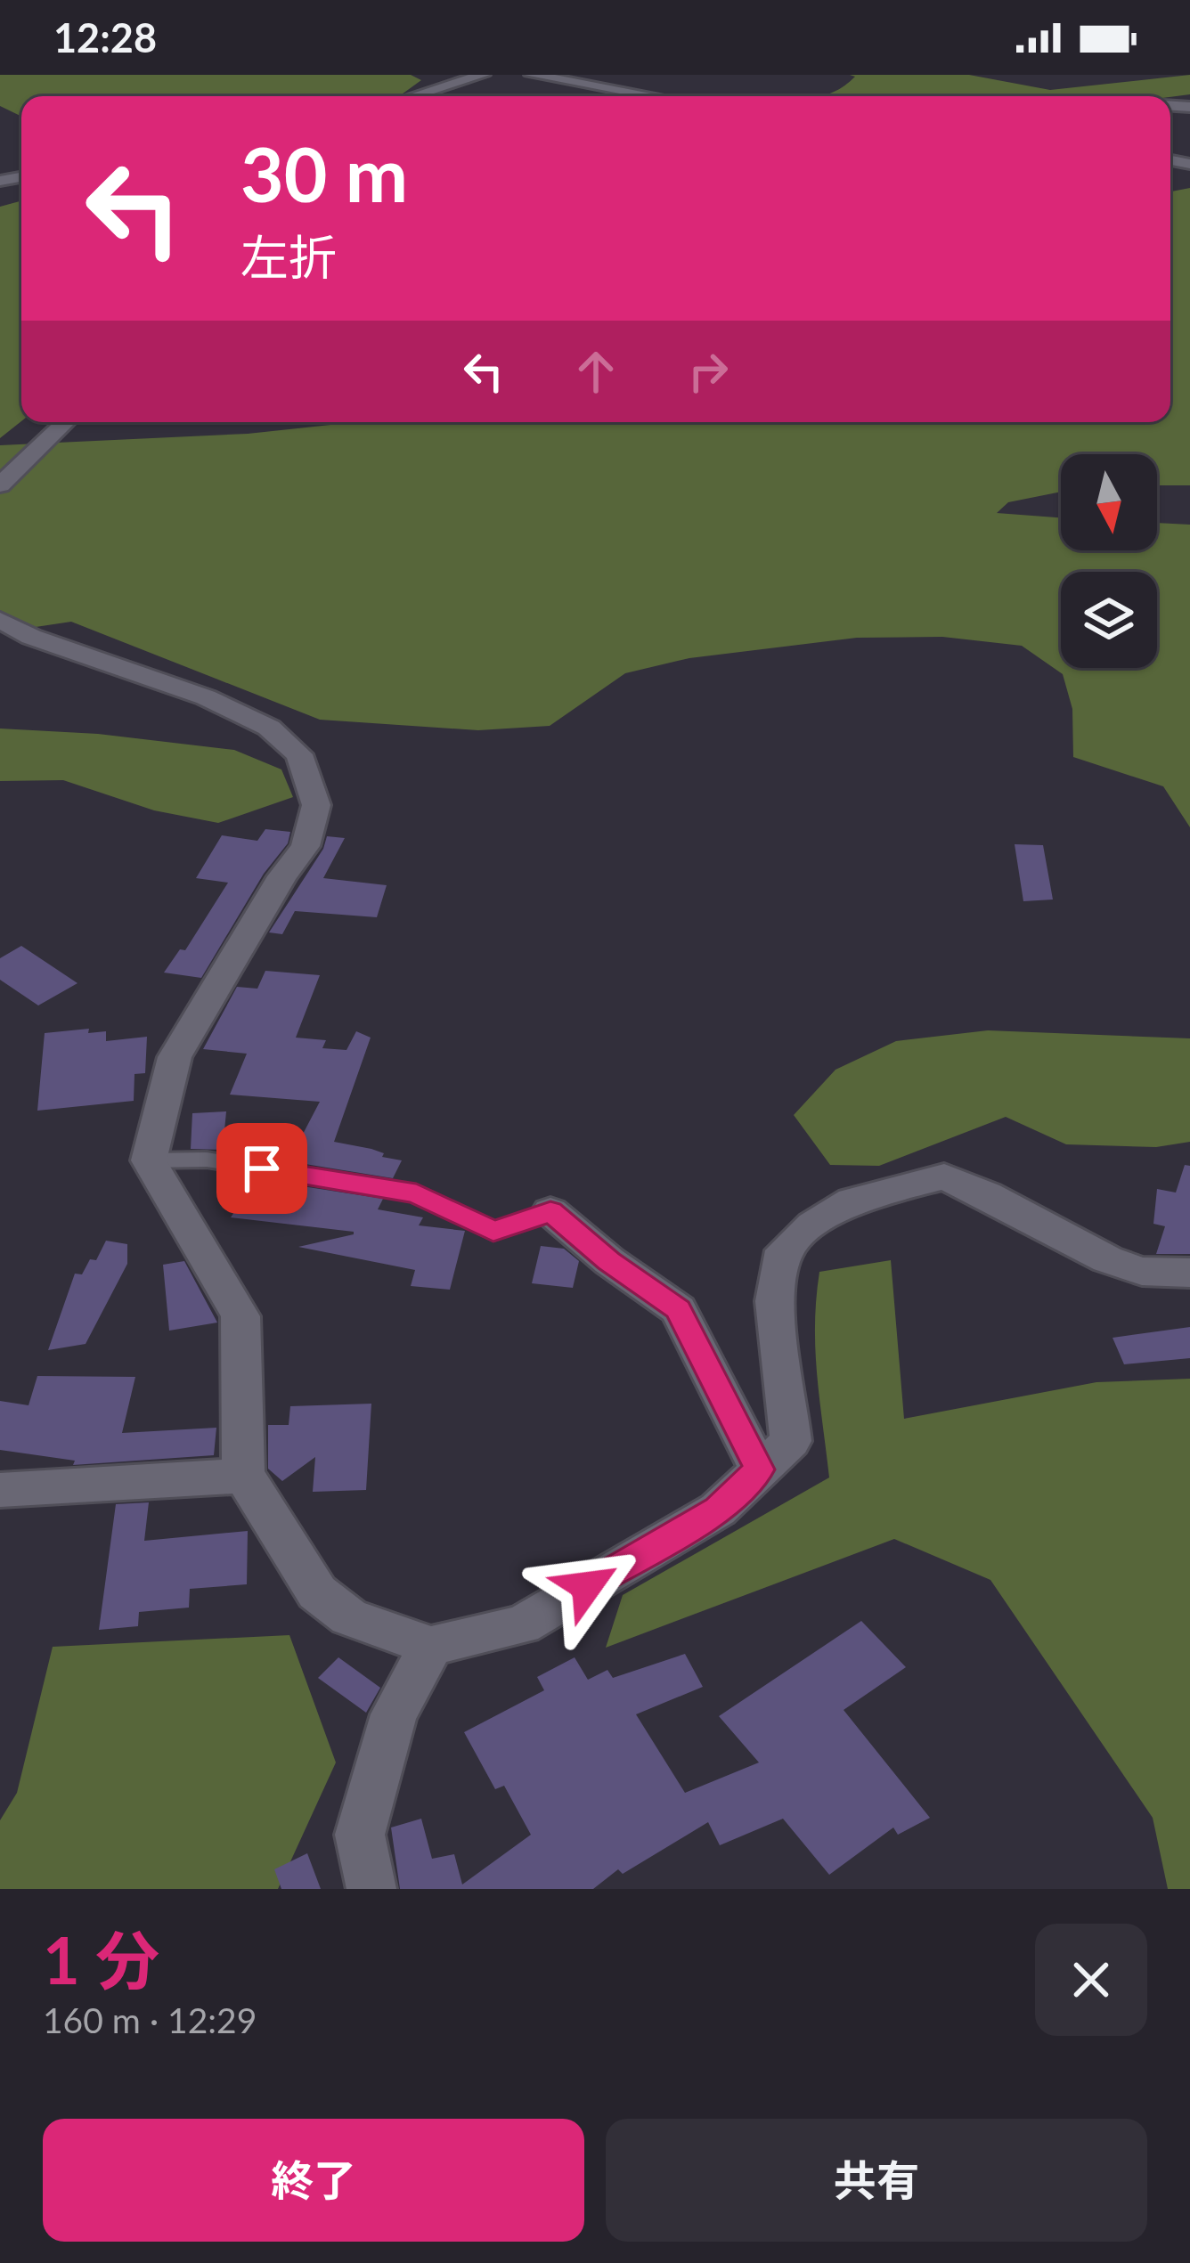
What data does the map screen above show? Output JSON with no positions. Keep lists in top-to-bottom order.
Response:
{
  "north": "bottom",
  "page": {
    "status": "12:28",
    "turn": ["30 m", "左折"],
    "heading": ["1 分", "160 m · 12:29"],
    "buttons": ["終了", "共有"]
  }
}
